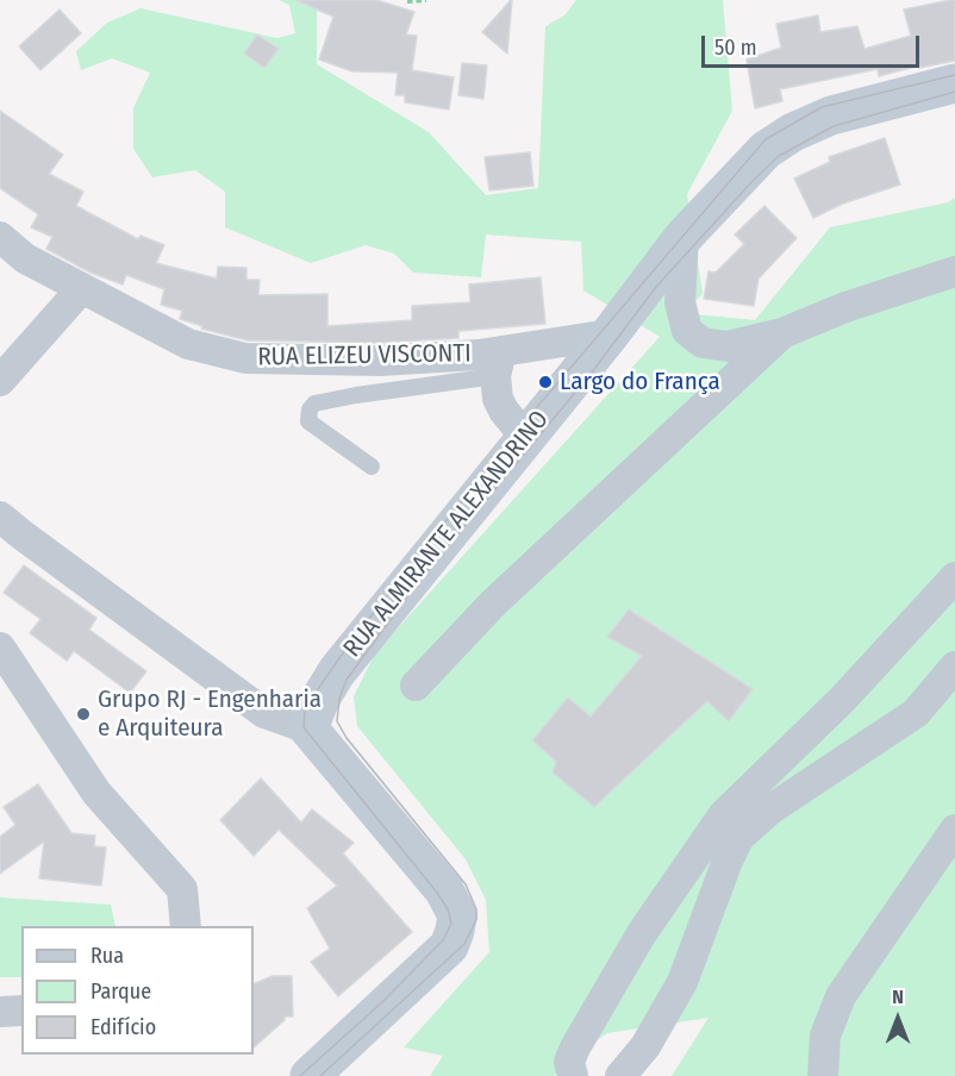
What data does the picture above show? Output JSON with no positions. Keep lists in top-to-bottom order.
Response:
{
  "streets": {
    "street": ["RUA ELIZEU VISCONTI", "RUA ALMIRANTE ALEXANDRINO"]
  },
  "crossings": [
    ["RUA ELIZEU VISCONTI", "RUA ALMIRANTE ALEXANDRINO"]
  ],
  "places": ["Largo do França", "Grupo RJ - Engenharia e Arquiteura"],
  "legend": ["Rua", "Parque", "Edifício"],
  "scale_bar": "50 m",
  "north": "top"
}
